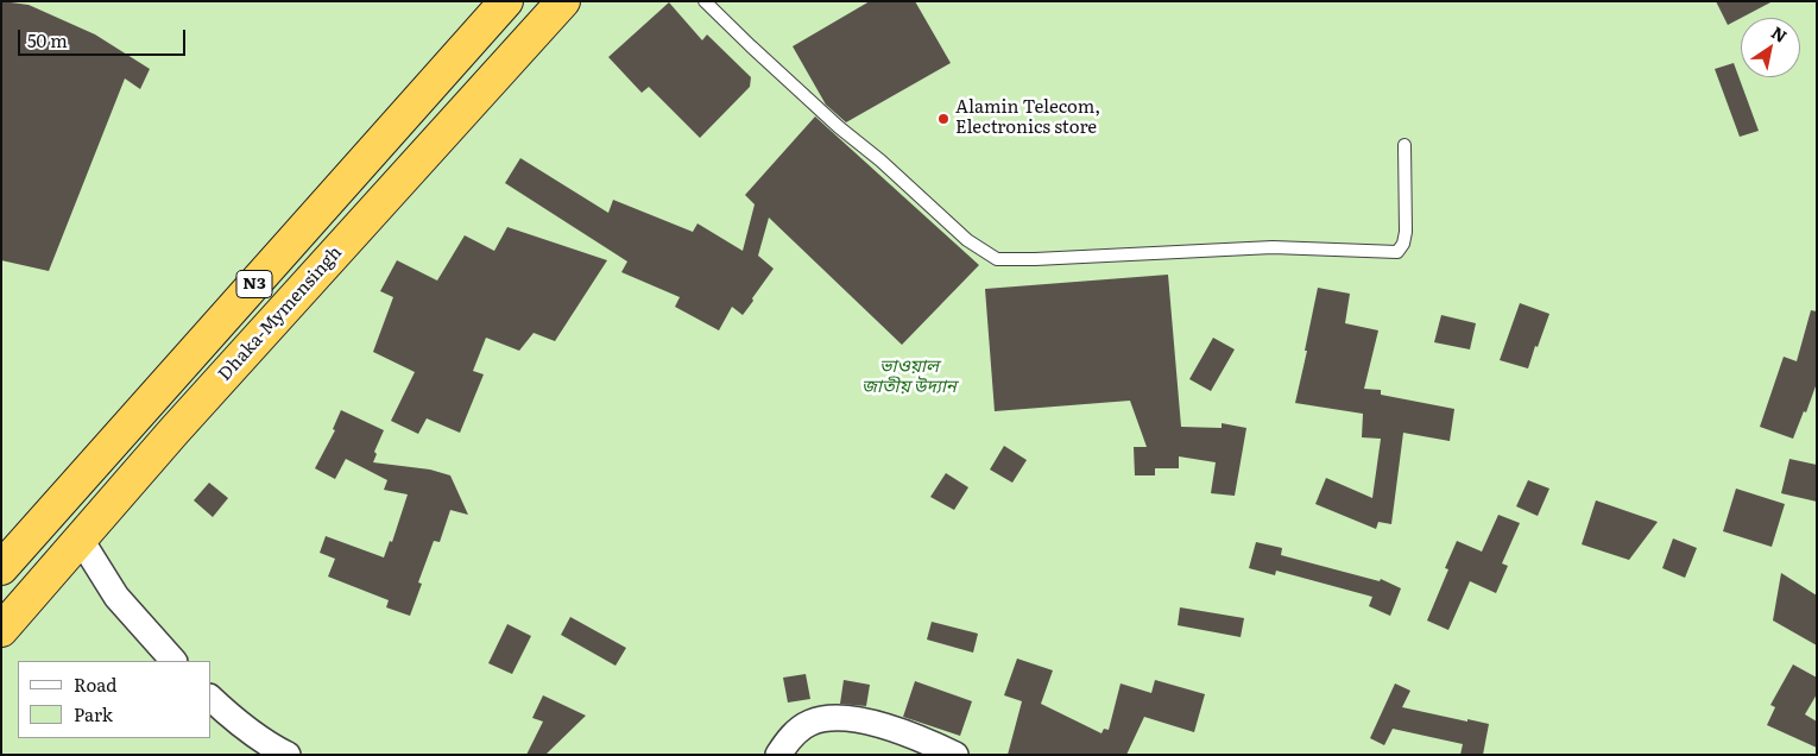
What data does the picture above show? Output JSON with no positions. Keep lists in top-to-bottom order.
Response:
{
  "streets": {
    "highway": ["N3", "Dhaka-Mymensingh"]
  },
  "parks": ["ভাওয়াল জাতীয় উদ্যান"],
  "places": ["Alamin Telecom, Electronics store"],
  "legend": ["Road", "Park"],
  "scale_bar": "50 m",
  "north": "top right"
}
